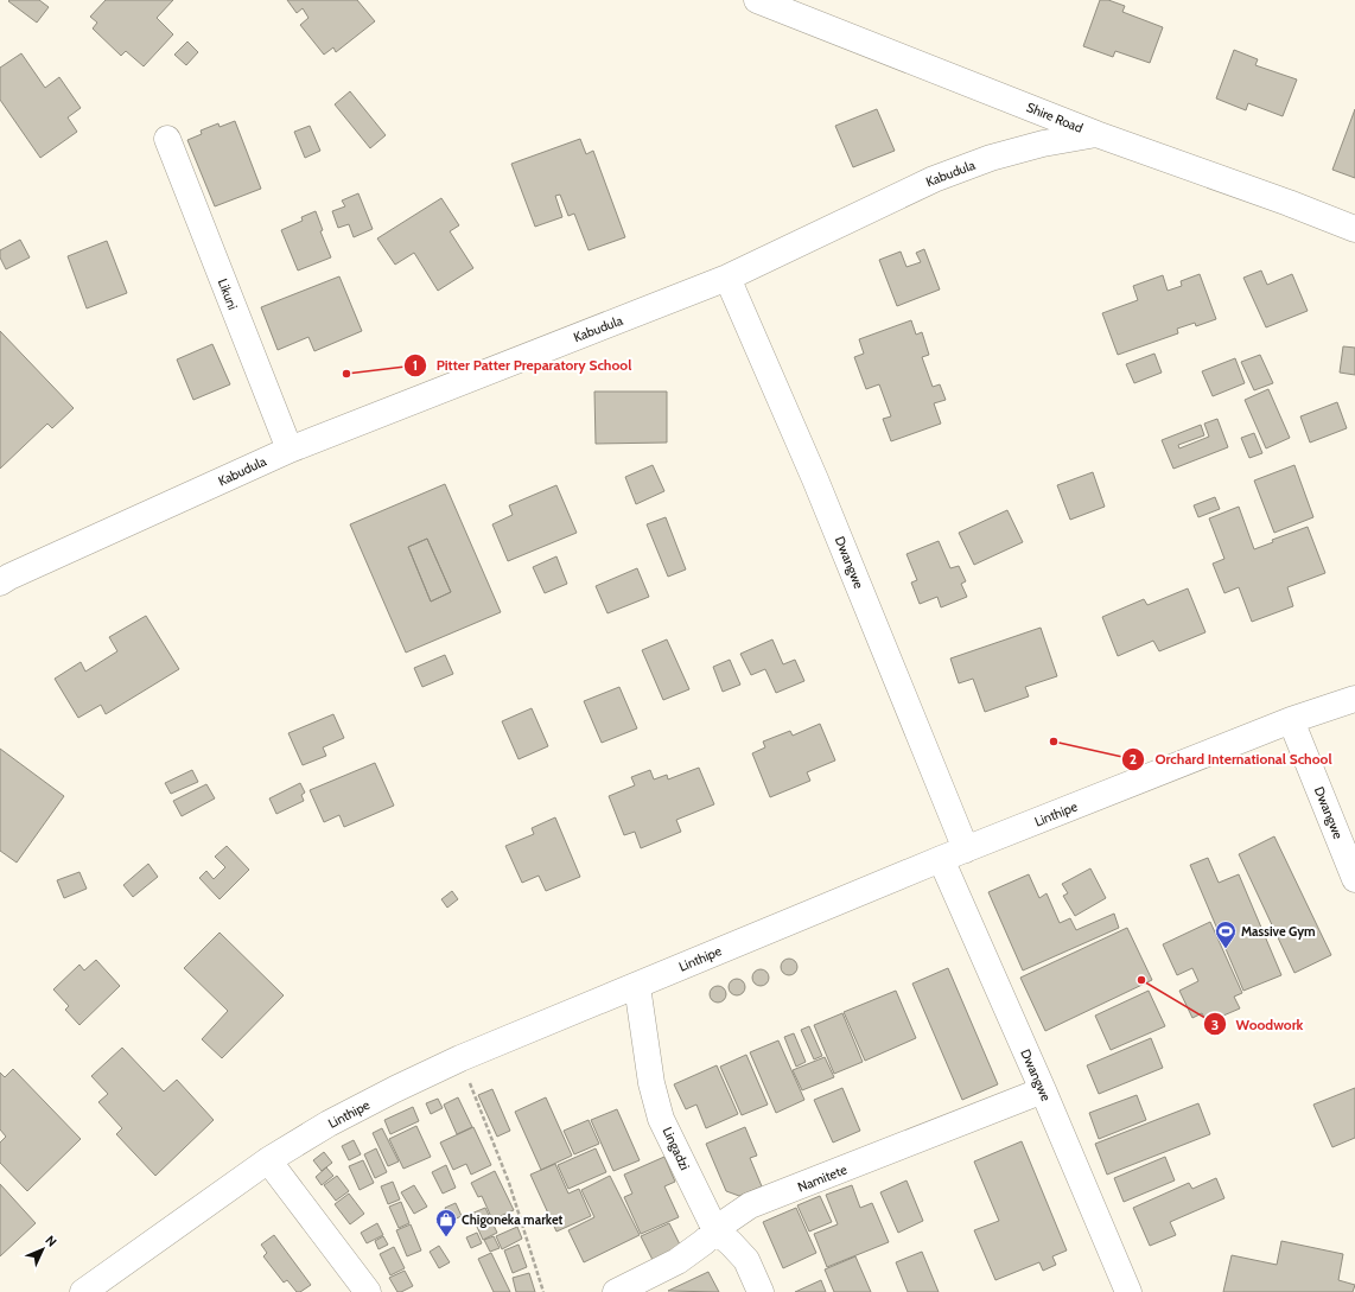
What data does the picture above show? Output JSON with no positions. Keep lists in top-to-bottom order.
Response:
{
  "streets": {
    "street": [
      "Shire Road",
      "Kabudula",
      "Likuni",
      "Dwangwe",
      "Linthipe",
      "Lingadzi",
      "Namitete"
    ]
  },
  "crossings": [
    ["Shire Road", "Kabudula"],
    ["Kabudula", "Likuni"],
    ["Kabudula", "Dwangwe"],
    ["Dwangwe", "Linthipe"],
    ["Dwangwe", "Namitete"],
    ["Linthipe", "Lingadzi"],
    ["Lingadzi", "Namitete"]
  ],
  "places": {
    "other": ["Pitter Patter Preparatory School", "Orchard International School", "Woodwork"],
    "sports": ["Massive Gym"],
    "shop": ["Chigoneka market"]
  },
  "north": "top right"
}
